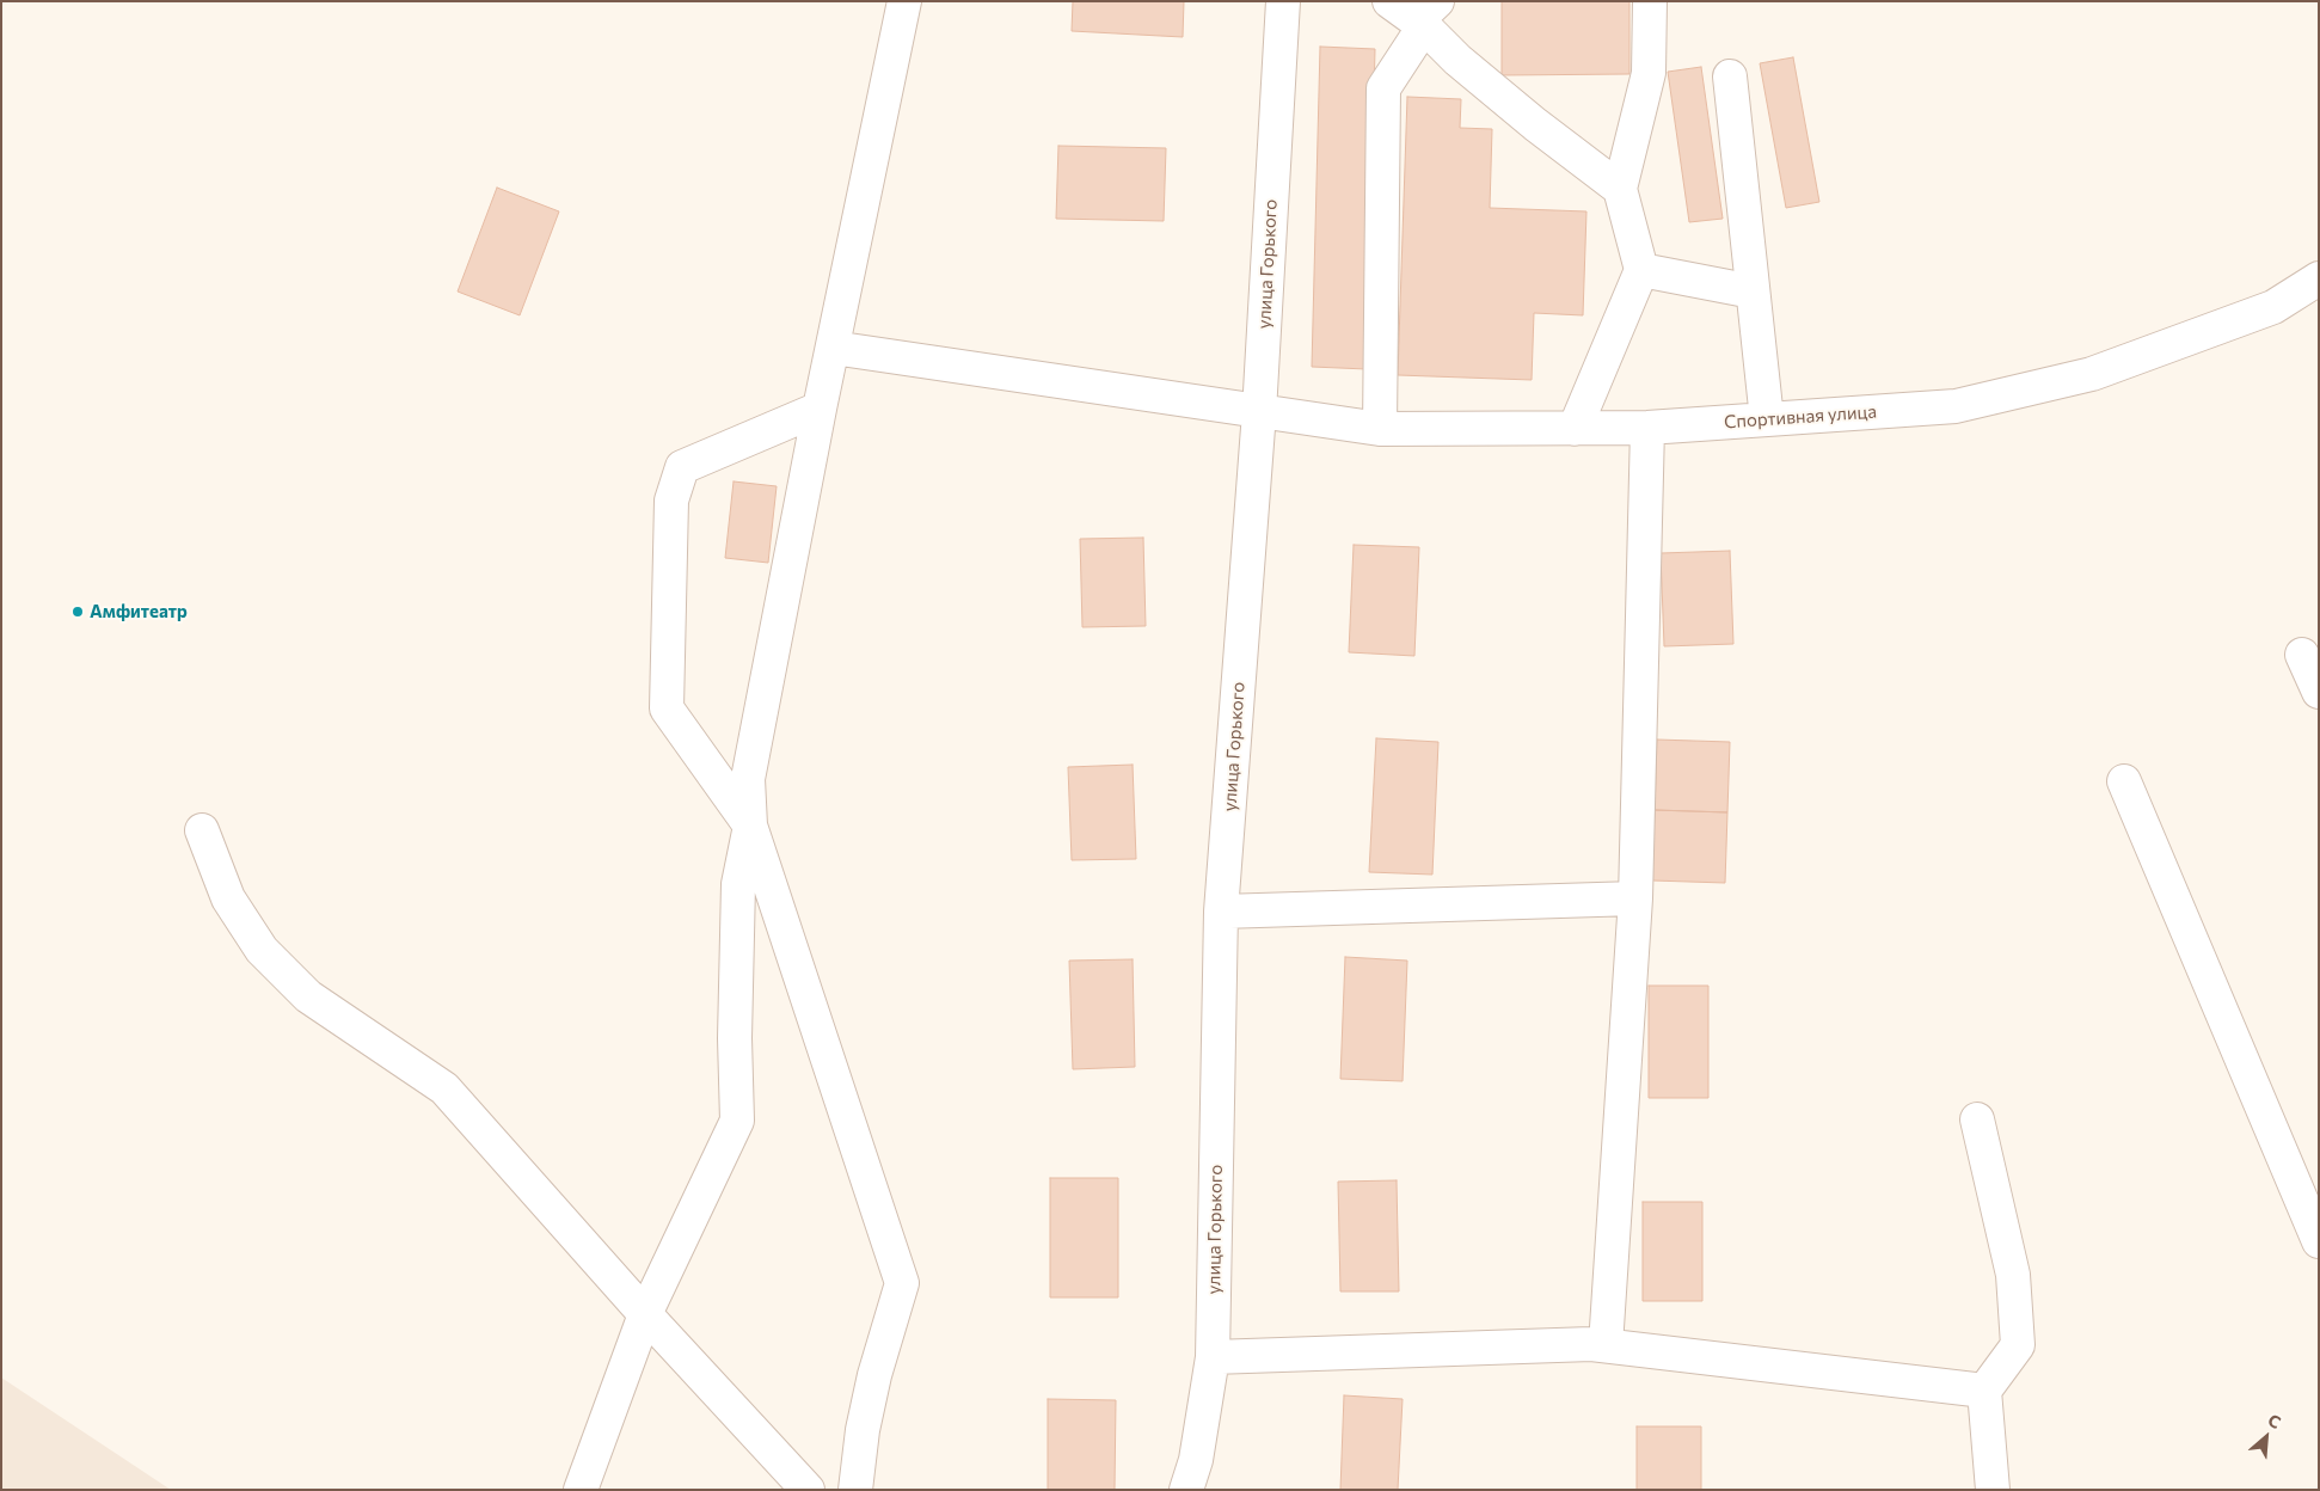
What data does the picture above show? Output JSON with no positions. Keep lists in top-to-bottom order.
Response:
{
  "streets": {
    "street": ["улица Горького", "Спортивная улица"]
  },
  "crossings": [
    ["улица Горького", "Спортивная улица"]
  ],
  "places": ["Амфитеатр"],
  "north": "top right"
}
